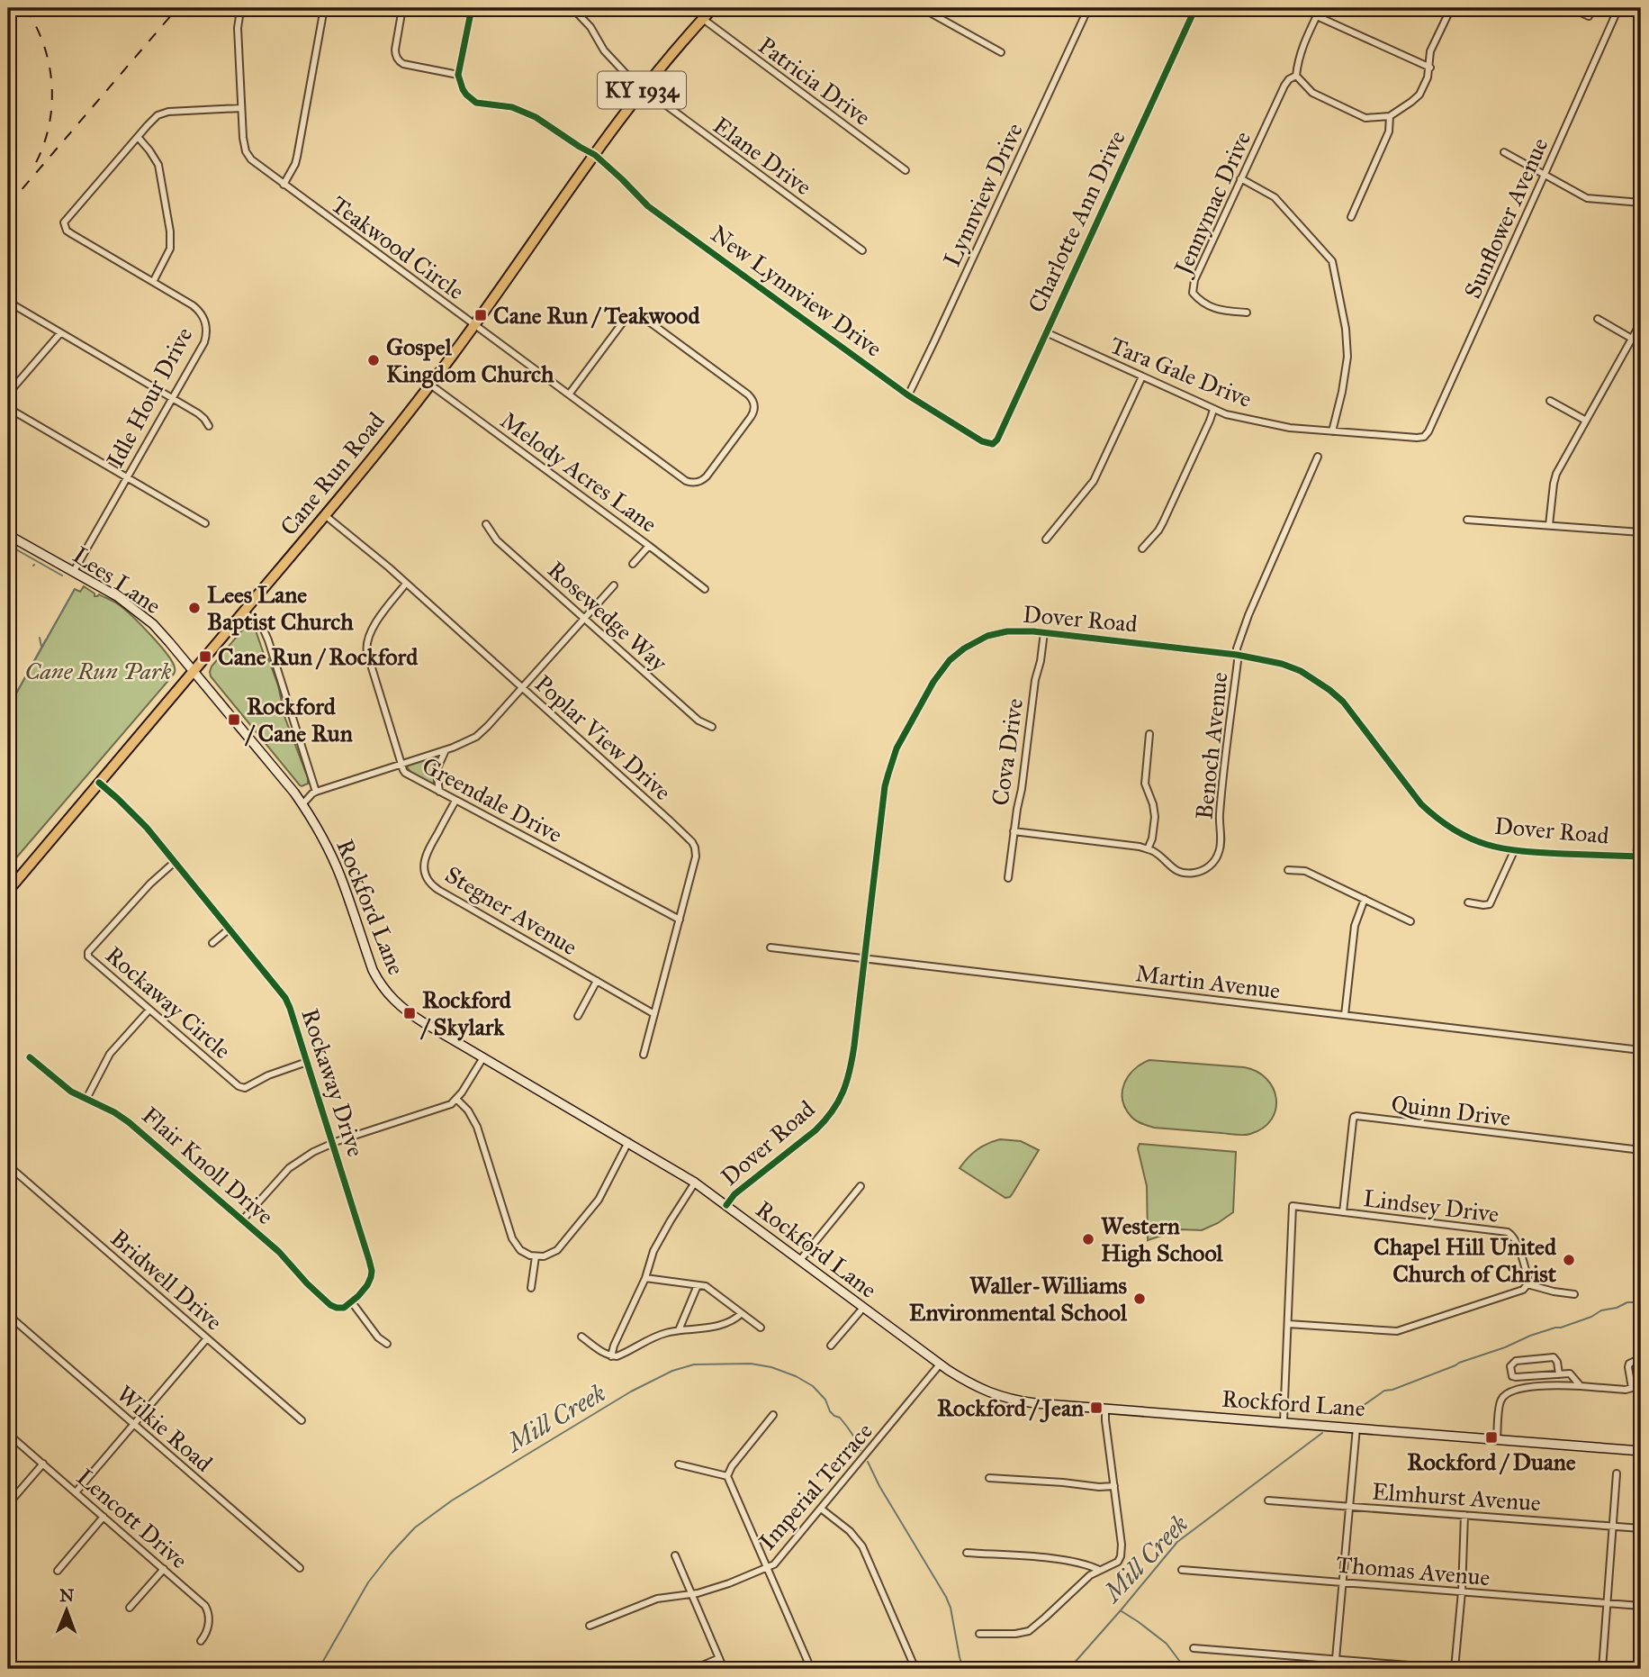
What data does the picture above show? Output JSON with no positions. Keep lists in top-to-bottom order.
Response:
{
  "streets": {
    "highway": ["KY 1934", "Cane Run Road"],
    "main road": ["Lees Lane", "Rockford Lane"],
    "street": [
      "Patricia Drive",
      "Elane Drive",
      "Lynnview Drive",
      "Jennymac Drive",
      "Sunflower Avenue",
      "Charlotte Ann Drive",
      "Teakwood Circle",
      "New Lynnview Drive",
      "Tara Gale Drive",
      "Idle Hour Drive",
      "Melody Acres Lane",
      "Rosewedge Way",
      "Dover Road",
      "Poplar View Drive",
      "Benoch Avenue",
      "Cova Drive",
      "Greendale Drive",
      "Stegner Avenue",
      "Martin Avenue",
      "Rockaway Circle",
      "Rockaway Drive",
      "Quinn Drive",
      "Flair Knoll Drive",
      "Lindsey Drive",
      "Bridwell Drive",
      "Wilkie Road",
      "Imperial Terrace",
      "Elmhurst Avenue",
      "Lencott Drive",
      "Thomas Avenue"
    ]
  },
  "crossings": [
    ["Patricia Drive", "Cane Run Road"],
    ["Elane Drive", "Cane Run Road"],
    ["Lynnview Drive", "New Lynnview Drive"],
    ["Sunflower Avenue", "Tara Gale Drive"],
    ["Charlotte Ann Drive", "New Lynnview Drive"],
    ["Charlotte Ann Drive", "Tara Gale Drive"],
    ["Teakwood Circle", "Cane Run Road"],
    ["New Lynnview Drive", "Cane Run Road"],
    ["Idle Hour Drive", "Lees Lane"],
    ["Melody Acres Lane", "Cane Run Road"],
    ["Cane Run Road", "Lees Lane"],
    ["Cane Run Road", "Poplar View Drive"],
    ["Cane Run Road", "Rockford Lane"],
    ["Cane Run Road", "Rockaway Drive"],
    ["Lees Lane", "Rockford Lane"],
    ["Dover Road", "Benoch Avenue"],
    ["Dover Road", "Cova Drive"],
    ["Dover Road", "Rockford Lane"],
    ["Dover Road", "Martin Avenue"],
    ["Poplar View Drive", "Greendale Drive"],
    ["Poplar View Drive", "Stegner Avenue"],
    ["Greendale Drive", "Stegner Avenue"],
    ["Rockford Lane", "Imperial Terrace"],
    ["Rockaway Circle", "Rockaway Drive"],
    ["Rockaway Drive", "Flair Knoll Drive"],
    ["Quinn Drive", "Lindsey Drive"]
  ],
  "water": ["Mill Creek"],
  "parks": ["Cane Run Park"],
  "places": {
    "transit": [
      "Cane Run / Teakwood",
      "Cane Run / Rockford",
      "Rockford / Cane Run",
      "Rockford / Skylark",
      "Rockford / Jean",
      "Rockford / Duane"
    ],
    "other": [
      "Gospel Kingdom Church",
      "Lees Lane Baptist Church",
      "Western High School",
      "Chapel Hill United Church of Christ",
      "Waller-Williams Environmental School"
    ]
  },
  "north": "top"
}
